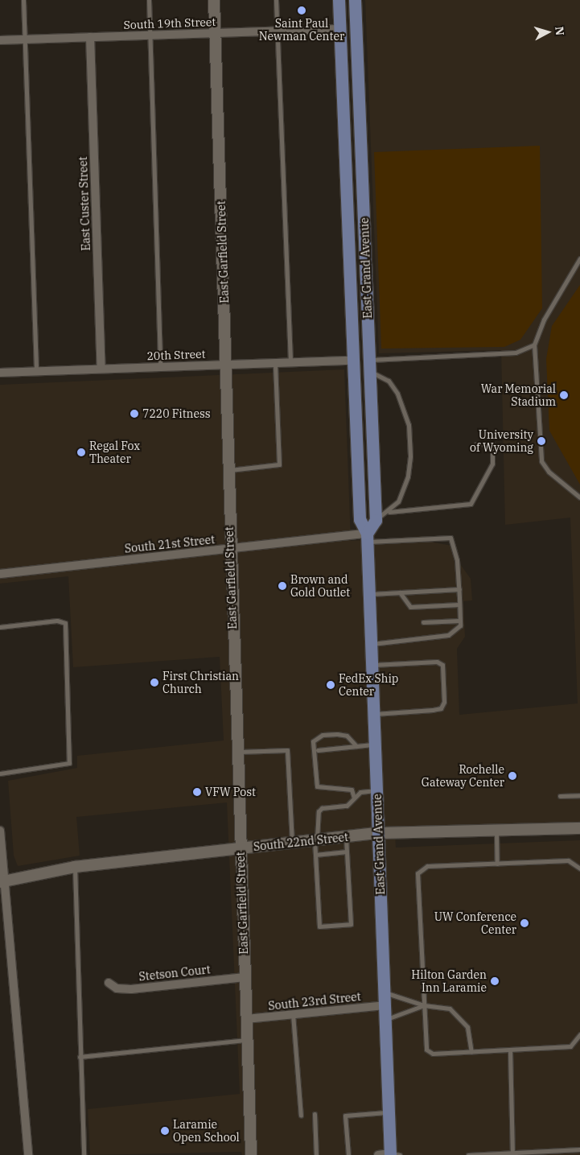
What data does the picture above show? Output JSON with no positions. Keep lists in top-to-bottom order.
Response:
{
  "streets": {
    "main road": ["East Grand Avenue"],
    "street": [
      "South 19th Street",
      "East Custer Street",
      "East Garfield Street",
      "20th Street",
      "South 21st Street",
      "South 22nd Street",
      "Stetson Court",
      "South 23rd Street"
    ]
  },
  "crossings": [
    ["South 19th Street", "East Custer Street"],
    ["South 19th Street", "East Garfield Street"],
    ["South 19th Street", "East Grand Avenue"],
    ["East Custer Street", "20th Street"],
    ["East Garfield Street", "20th Street"],
    ["East Garfield Street", "South 21st Street"],
    ["East Garfield Street", "South 22nd Street"],
    ["East Garfield Street", "Stetson Court"],
    ["East Garfield Street", "South 23rd Street"],
    ["East Grand Avenue", "20th Street"],
    ["East Grand Avenue", "South 21st Street"],
    ["East Grand Avenue", "South 22nd Street"],
    ["East Grand Avenue", "South 23rd Street"]
  ],
  "places": [
    "Saint Paul Newman Center",
    "War Memorial Stadium",
    "7220 Fitness",
    "University of Wyoming",
    "Regal Fox Theater",
    "Brown and Gold Outlet",
    "First Christian Church",
    "FedEx Ship Center",
    "Rochelle Gateway Center",
    "VFW Post",
    "UW Conference Center",
    "Hilton Garden Inn Laramie",
    "Laramie Open School"
  ],
  "north": "right"
}
